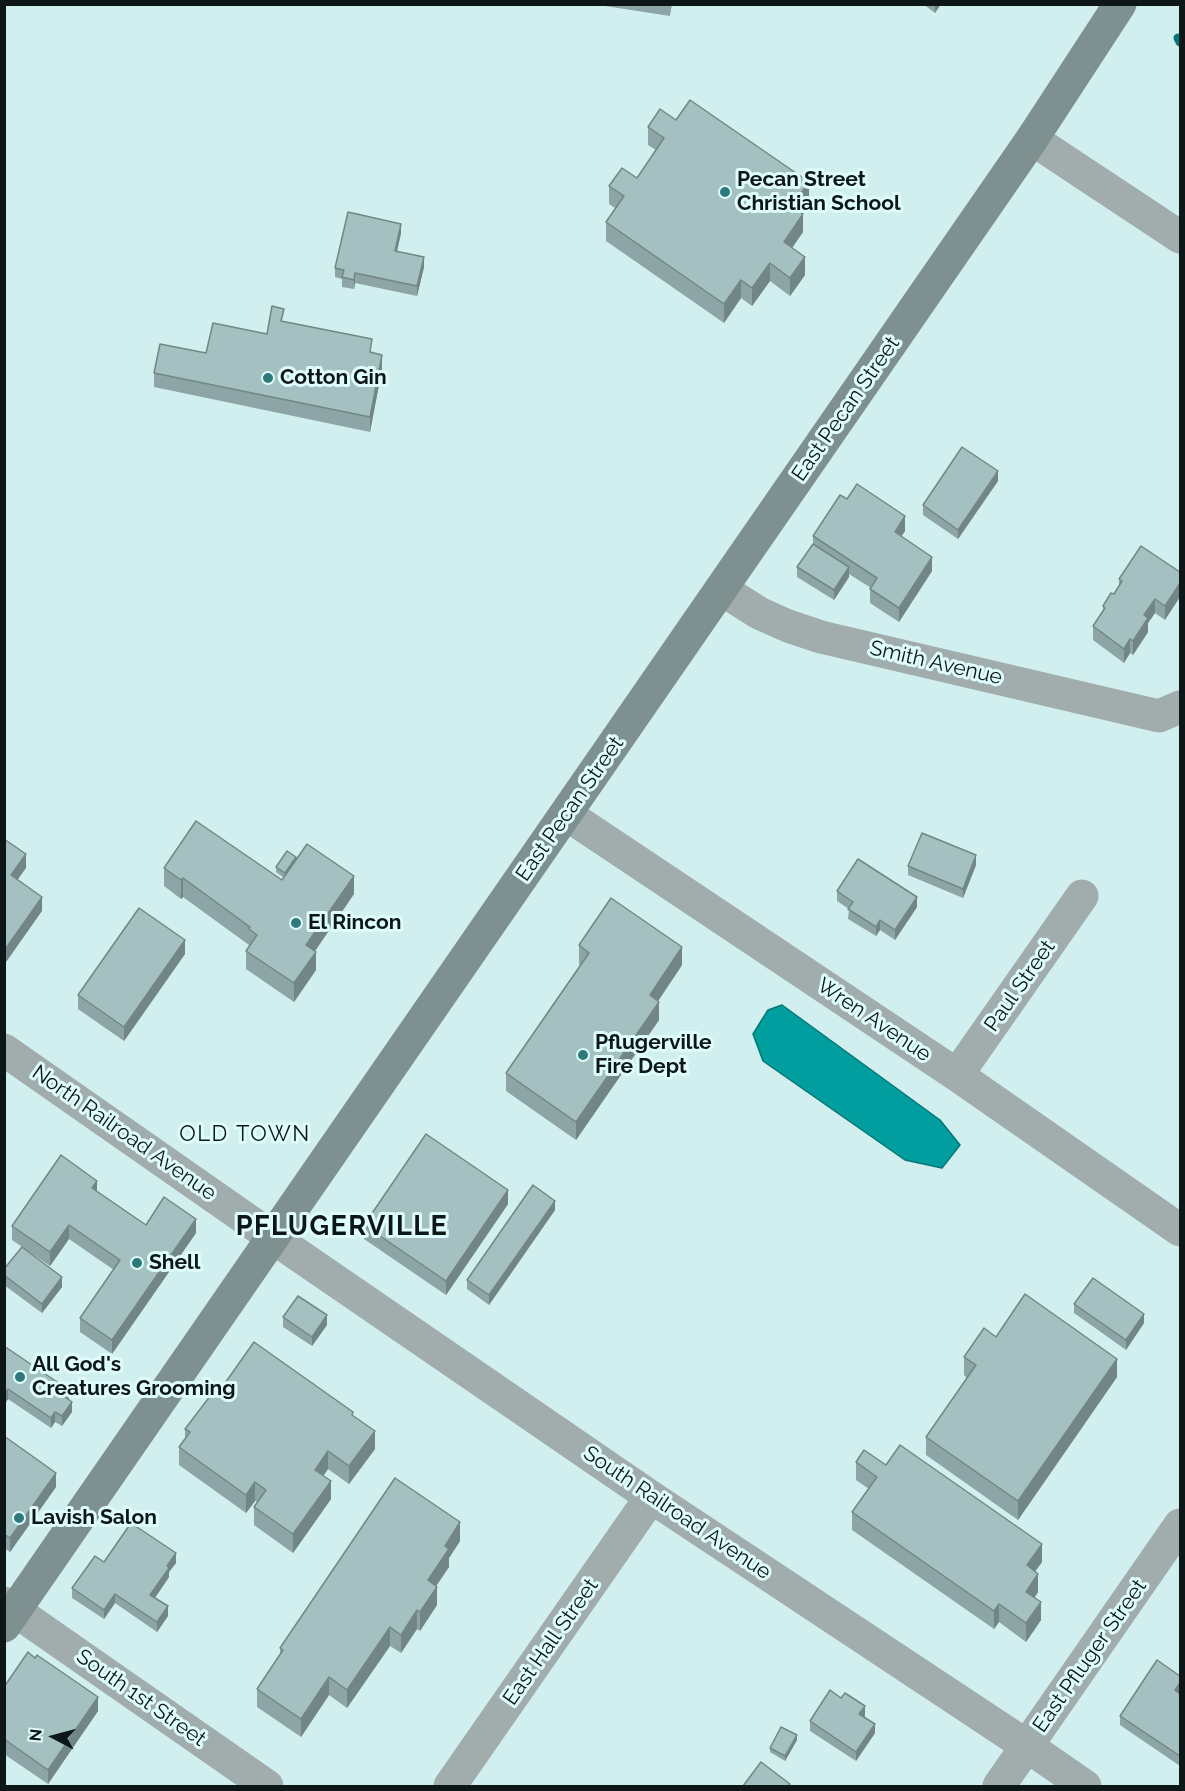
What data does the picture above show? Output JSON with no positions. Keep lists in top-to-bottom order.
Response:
{
  "streets": {
    "main road": ["East Pecan Street"],
    "street": [
      "Smith Avenue",
      "Paul Street",
      "Wren Avenue",
      "North Railroad Avenue",
      "South Railroad Avenue",
      "East Hall Street",
      "East Pfluger Street",
      "South 1st Street"
    ]
  },
  "crossings": [
    ["East Pecan Street", "Smith Avenue"],
    ["East Pecan Street", "Wren Avenue"],
    ["East Pecan Street", "North Railroad Avenue"],
    ["East Pecan Street", "South Railroad Avenue"],
    ["East Pecan Street", "South 1st Street"],
    ["Paul Street", "Wren Avenue"],
    ["North Railroad Avenue", "South Railroad Avenue"],
    ["South Railroad Avenue", "East Hall Street"],
    ["South Railroad Avenue", "East Pfluger Street"]
  ],
  "districts": ["OLD TOWN", "PFLUGERVILLE"],
  "places": [
    "Pecan Street Christian School",
    "Cotton Gin",
    "El Rincon",
    "Pflugerville Fire Dept",
    "Shell",
    "All God's Creatures Grooming",
    "Lavish Salon"
  ],
  "north": "left"
}
